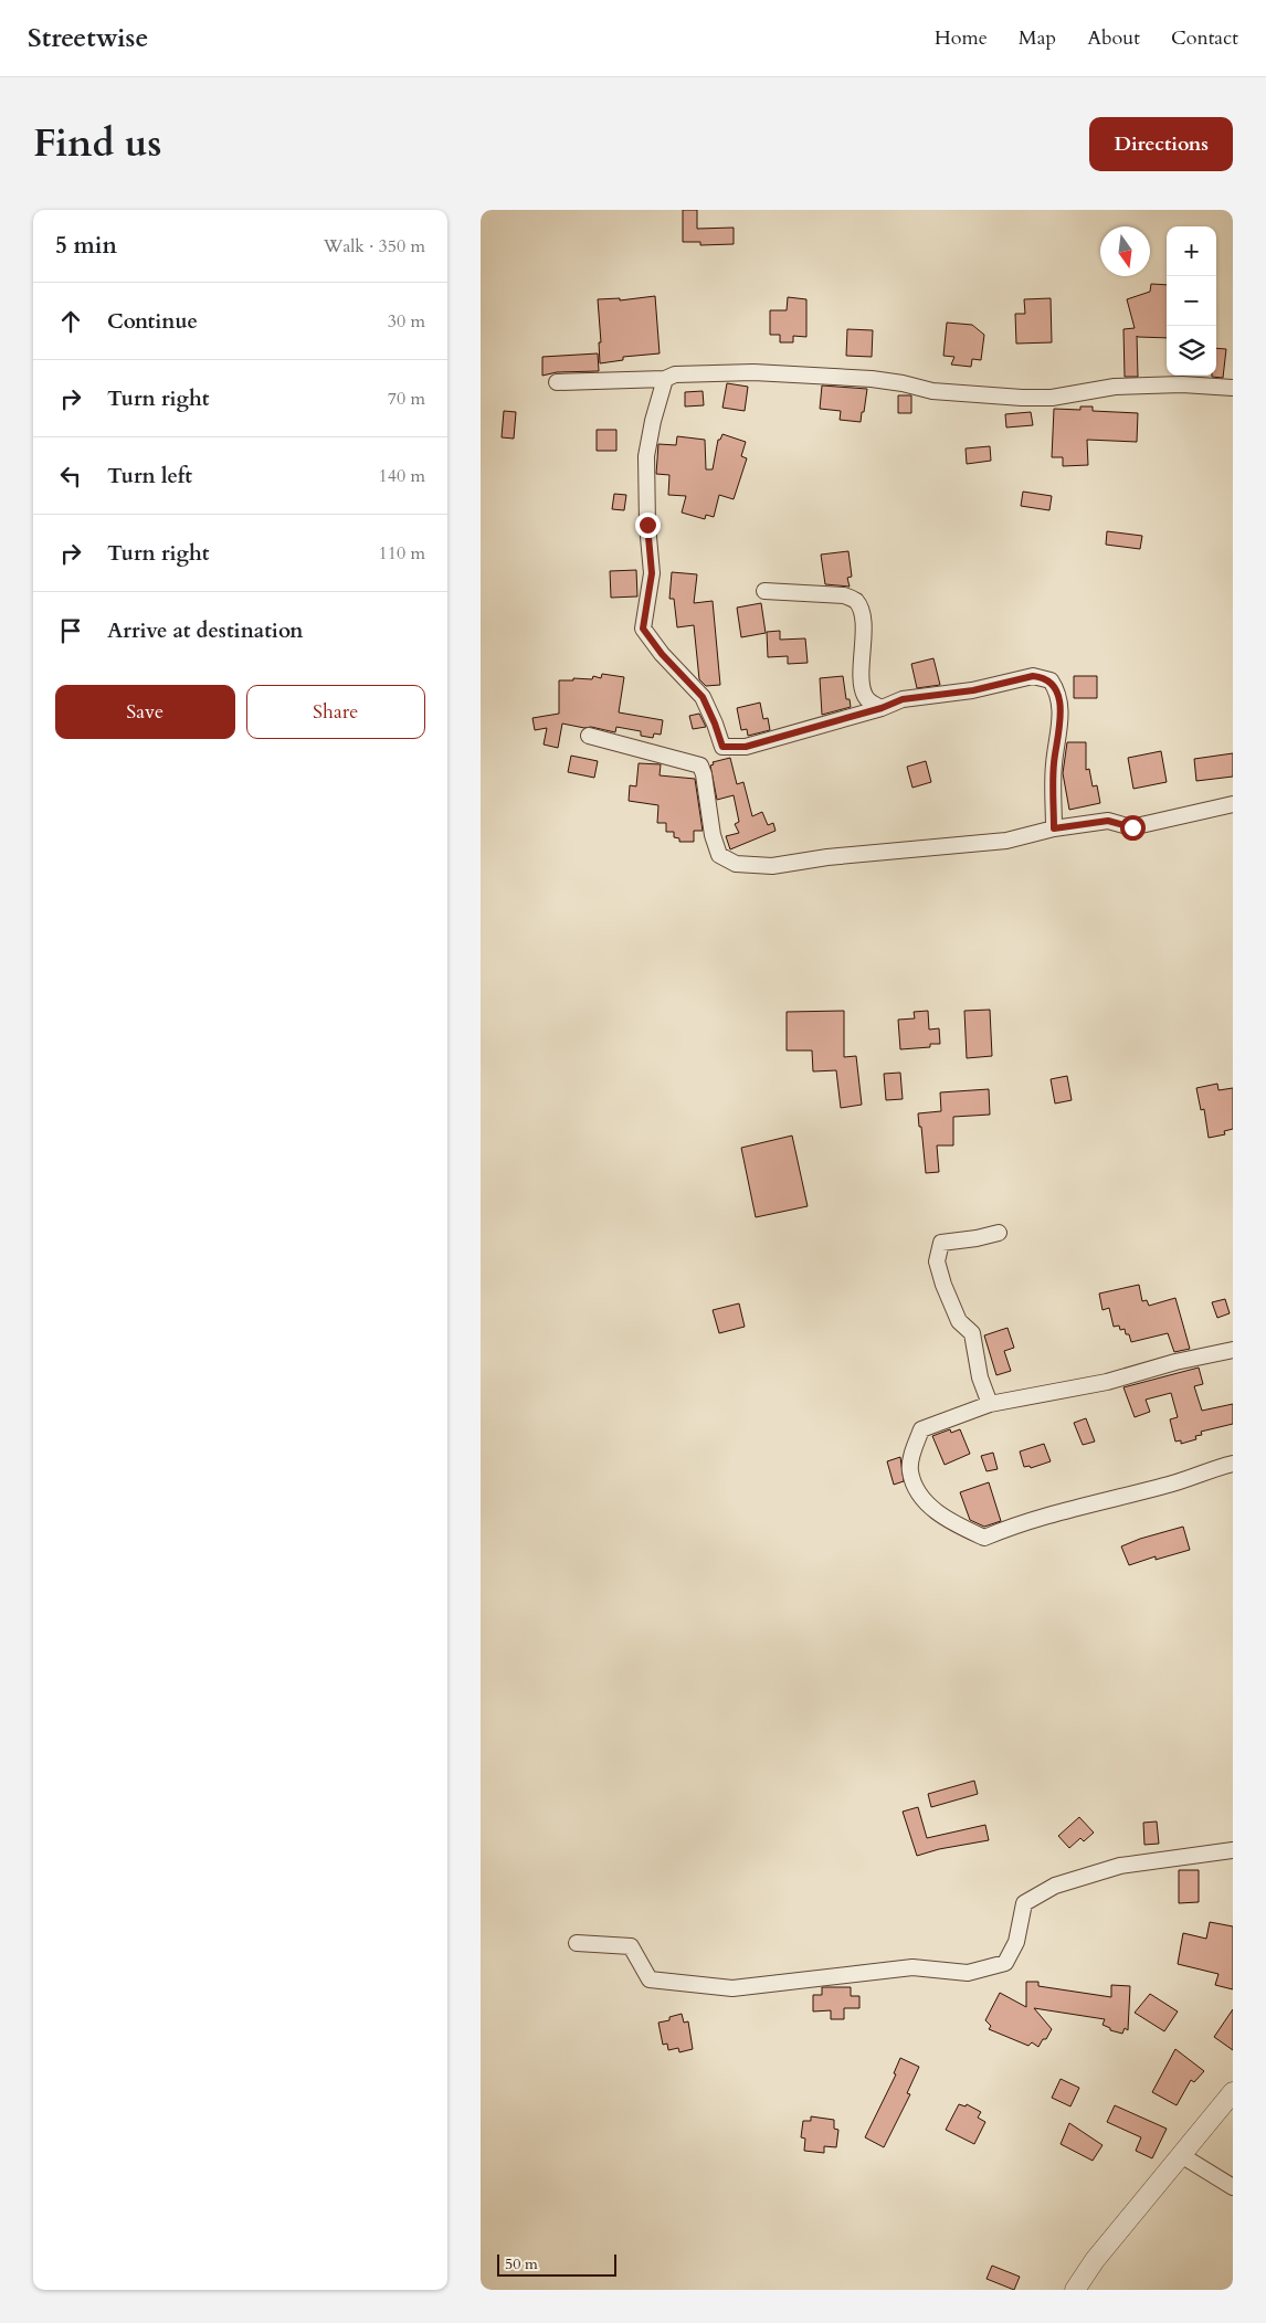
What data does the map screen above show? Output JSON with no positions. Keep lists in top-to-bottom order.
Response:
{
  "scale_bar": "50 m",
  "north": "bottom",
  "page": {
    "header": "Streetwise",
    "nav": [
      "Home",
      "Map",
      "About",
      "Contact"
    ],
    "title": "Find us",
    "buttons": [
      "Directions",
      ["Save", "Share"]
    ],
    "heading": ["5 min", "Walk · 350 m"],
    "map_buttons": ["+", "−"],
    "list": [
      ["Continue", "30 m"],
      ["Turn right", "70 m"],
      ["Turn left", "140 m"],
      ["Turn right", "110 m"],
      "Arrive at destination"
    ],
    "scale": "50 m"
  }
}
